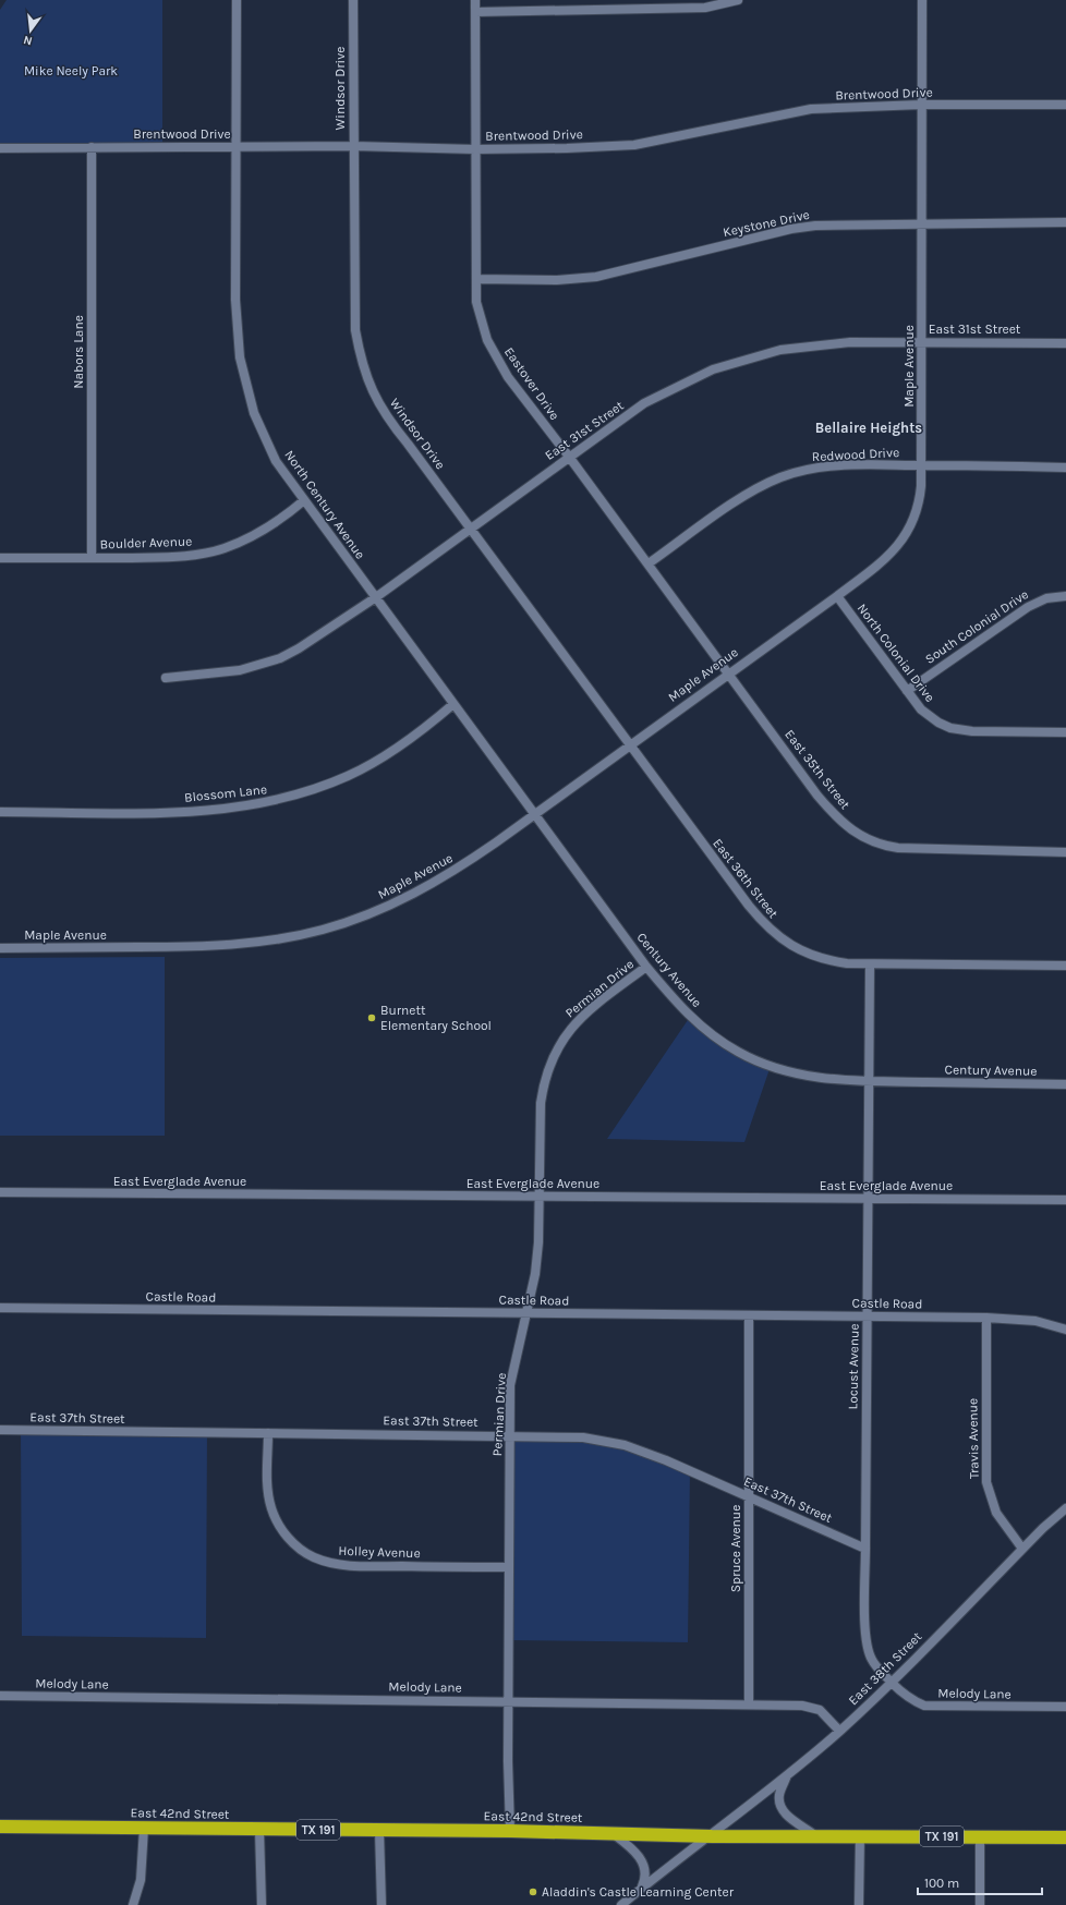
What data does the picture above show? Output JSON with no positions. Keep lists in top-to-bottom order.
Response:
{
  "streets": {
    "highway": ["East 42nd Street", "TX 191"],
    "street": [
      "Windsor Drive",
      "Brentwood Drive",
      "Keystone Drive",
      "East 31st Street",
      "Nabors Lane",
      "Maple Avenue",
      "Eastover Drive",
      "Redwood Drive",
      "North Century Avenue",
      "Boulder Avenue",
      "South Colonial Drive",
      "North Colonial Drive",
      "East 35th Street",
      "Blossom Lane",
      "East 36th Street",
      "Century Avenue",
      "Permian Drive",
      "East Everglade Avenue",
      "Castle Road",
      "Locust Avenue",
      "East 37th Street",
      "Travis Avenue",
      "Spruce Avenue",
      "Holley Avenue",
      "East 38th Street",
      "Melody Lane"
    ]
  },
  "crossings": [
    ["Windsor Drive", "Brentwood Drive"],
    ["Windsor Drive", "East 31st Street"],
    ["Windsor Drive", "Maple Avenue"],
    ["Windsor Drive", "East 36th Street"],
    ["Brentwood Drive", "Nabors Lane"],
    ["Brentwood Drive", "Maple Avenue"],
    ["Brentwood Drive", "Eastover Drive"],
    ["Brentwood Drive", "North Century Avenue"],
    ["Keystone Drive", "Maple Avenue"],
    ["Keystone Drive", "Eastover Drive"],
    ["East 31st Street", "Maple Avenue"],
    ["East 31st Street", "Eastover Drive"],
    ["East 31st Street", "North Century Avenue"],
    ["Nabors Lane", "Boulder Avenue"],
    ["Maple Avenue", "Eastover Drive"],
    ["Maple Avenue", "Redwood Drive"],
    ["Maple Avenue", "North Century Avenue"],
    ["Maple Avenue", "North Colonial Drive"],
    ["Maple Avenue", "East 35th Street"],
    ["Maple Avenue", "East 36th Street"],
    ["Maple Avenue", "Century Avenue"],
    ["Eastover Drive", "Redwood Drive"],
    ["Eastover Drive", "East 35th Street"],
    ["North Century Avenue", "Boulder Avenue"],
    ["North Century Avenue", "Blossom Lane"],
    ["North Century Avenue", "Century Avenue"],
    ["South Colonial Drive", "North Colonial Drive"],
    ["East 36th Street", "Locust Avenue"],
    ["Century Avenue", "Permian Drive"],
    ["Century Avenue", "Locust Avenue"],
    ["Permian Drive", "East Everglade Avenue"],
    ["Permian Drive", "Castle Road"],
    ["Permian Drive", "East 37th Street"],
    ["Permian Drive", "Holley Avenue"],
    ["Permian Drive", "Melody Lane"],
    ["Permian Drive", "East 42nd Street"],
    ["East Everglade Avenue", "Locust Avenue"],
    ["Castle Road", "Locust Avenue"],
    ["Castle Road", "Travis Avenue"],
    ["Castle Road", "Spruce Avenue"],
    ["Locust Avenue", "East 37th Street"],
    ["Locust Avenue", "East 38th Street"],
    ["Locust Avenue", "Melody Lane"],
    ["East 37th Street", "Spruce Avenue"],
    ["East 37th Street", "Holley Avenue"],
    ["Travis Avenue", "East 38th Street"],
    ["Spruce Avenue", "Melody Lane"],
    ["East 38th Street", "Melody Lane"],
    ["East 38th Street", "East 42nd Street"]
  ],
  "districts": ["Bellaire Heights"],
  "parks": ["Mike Neely Park"],
  "places": ["Burnett Elementary School", "Aladdin's Castle Learning Center"],
  "scale_bar": "100 m",
  "north": "bottom"
}
